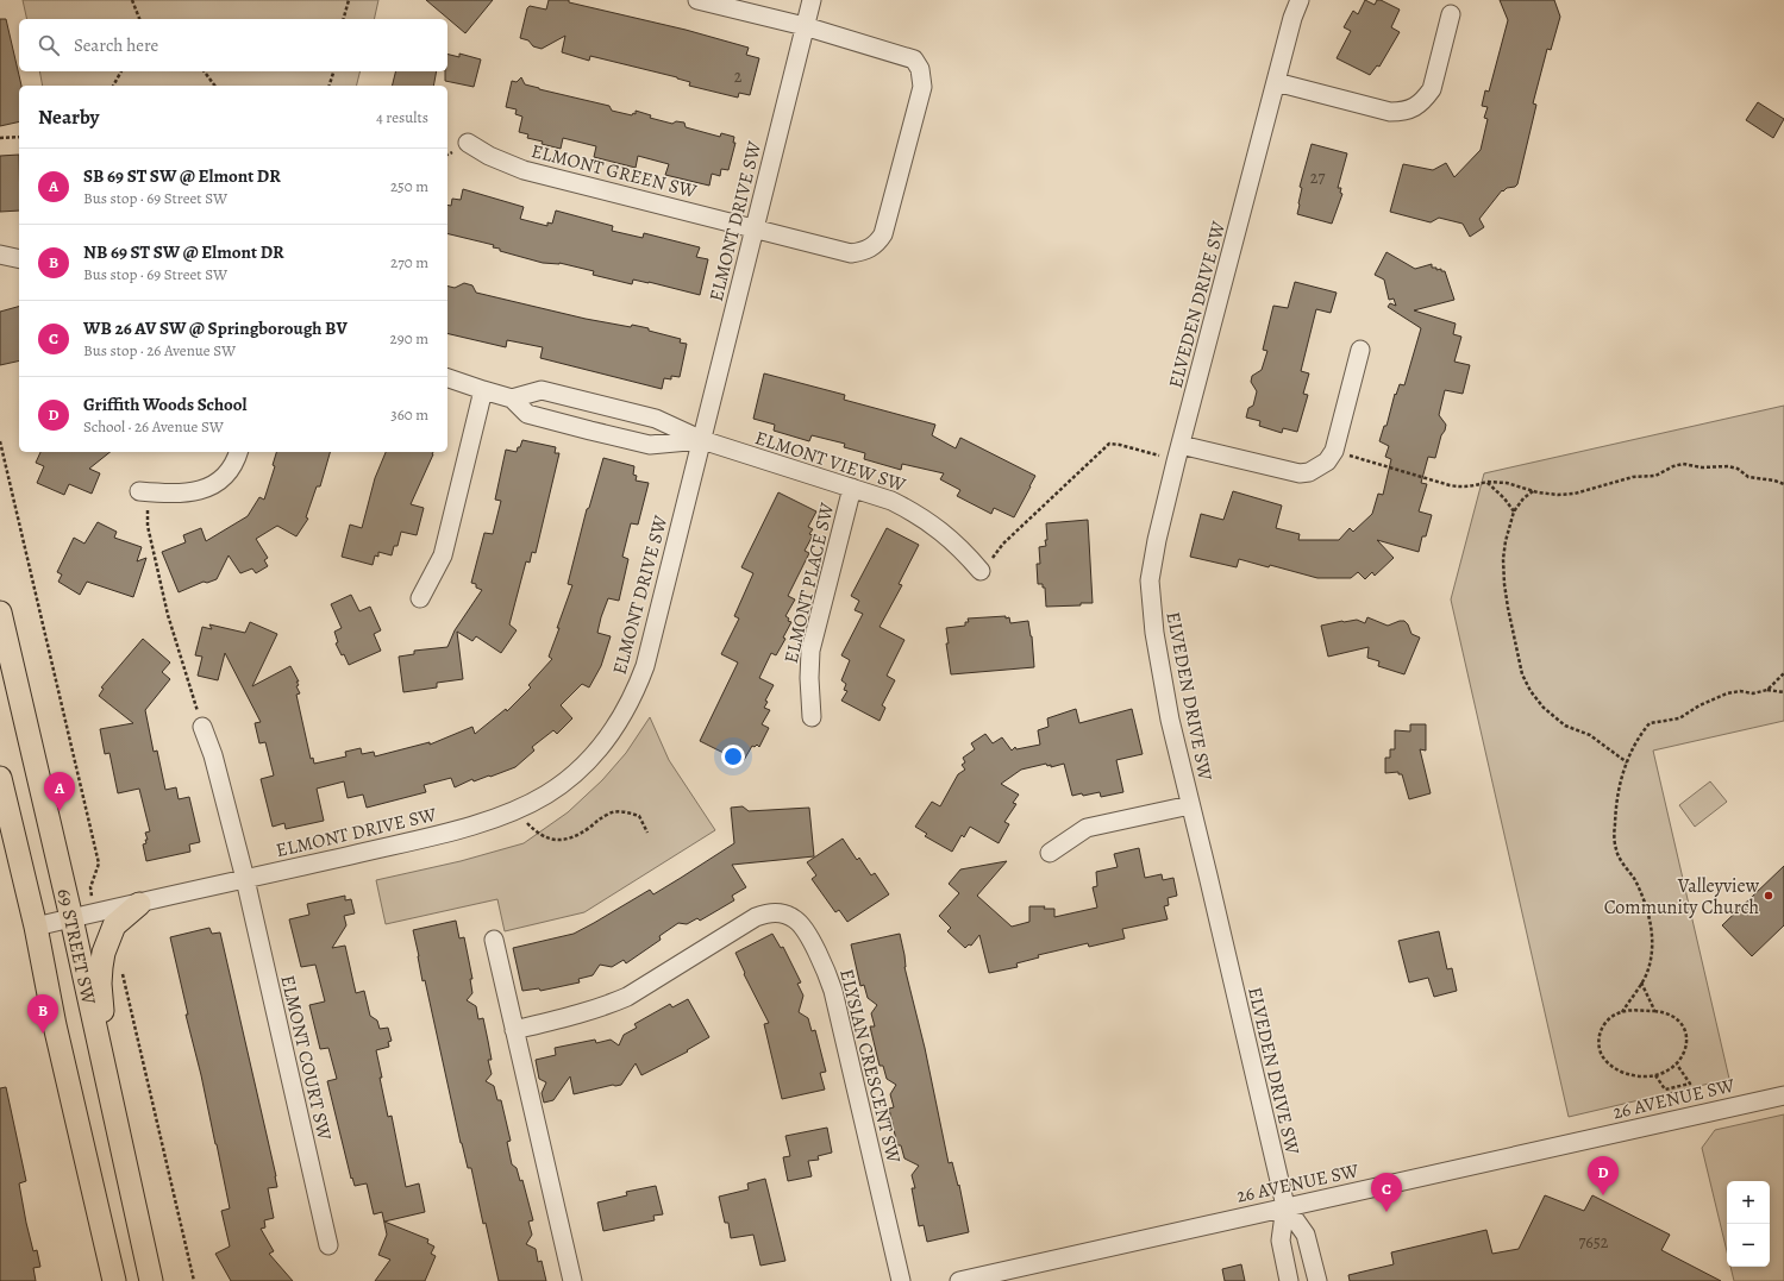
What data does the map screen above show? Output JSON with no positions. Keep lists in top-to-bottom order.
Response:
{
  "streets": {
    "main road": ["69 STREET SW"],
    "street": [
      "ELMONT GREEN SW",
      "ELMONT DRIVE SW",
      "ELVEDEN DRIVE SW",
      "ELMONT VIEW SW",
      "ELMONT PLACE SW",
      "ELMONT COURT SW",
      "ELYSIAN CRESCENT SW",
      "26 AVENUE SW"
    ]
  },
  "crossings": [
    ["ELMONT GREEN SW", "ELMONT DRIVE SW"],
    ["ELMONT DRIVE SW", "ELMONT VIEW SW"],
    ["ELMONT DRIVE SW", "69 STREET SW"],
    ["ELMONT DRIVE SW", "ELMONT COURT SW"],
    ["ELVEDEN DRIVE SW", "26 AVENUE SW"],
    ["ELMONT VIEW SW", "ELMONT PLACE SW"]
  ],
  "places": ["Valleyview Community Church"],
  "house_numbers": ["2", "27", "7652"],
  "page": {
    "search": "Search here",
    "heading": ["Nearby", "4 results"],
    "list": [
      {
        "mark": "A",
        "name": "SB 69 ST SW @ Elmont DR",
        "note": "Bus stop · 69 Street SW",
        "value": "250 m"
      },
      {
        "mark": "B",
        "name": "NB 69 ST SW @ Elmont DR",
        "note": "Bus stop · 69 Street SW",
        "value": "270 m"
      },
      {
        "mark": "C",
        "name": "WB 26 AV SW @ Springborough BV",
        "note": "Bus stop · 26 Avenue SW",
        "value": "290 m"
      },
      {
        "mark": "D",
        "name": "Griffith Woods School",
        "note": "School · 26 Avenue SW",
        "value": "360 m"
      }
    ],
    "pins": [
      "A",
      "B",
      "D",
      "C"
    ],
    "map_buttons": ["+", "−"]
  }
}
